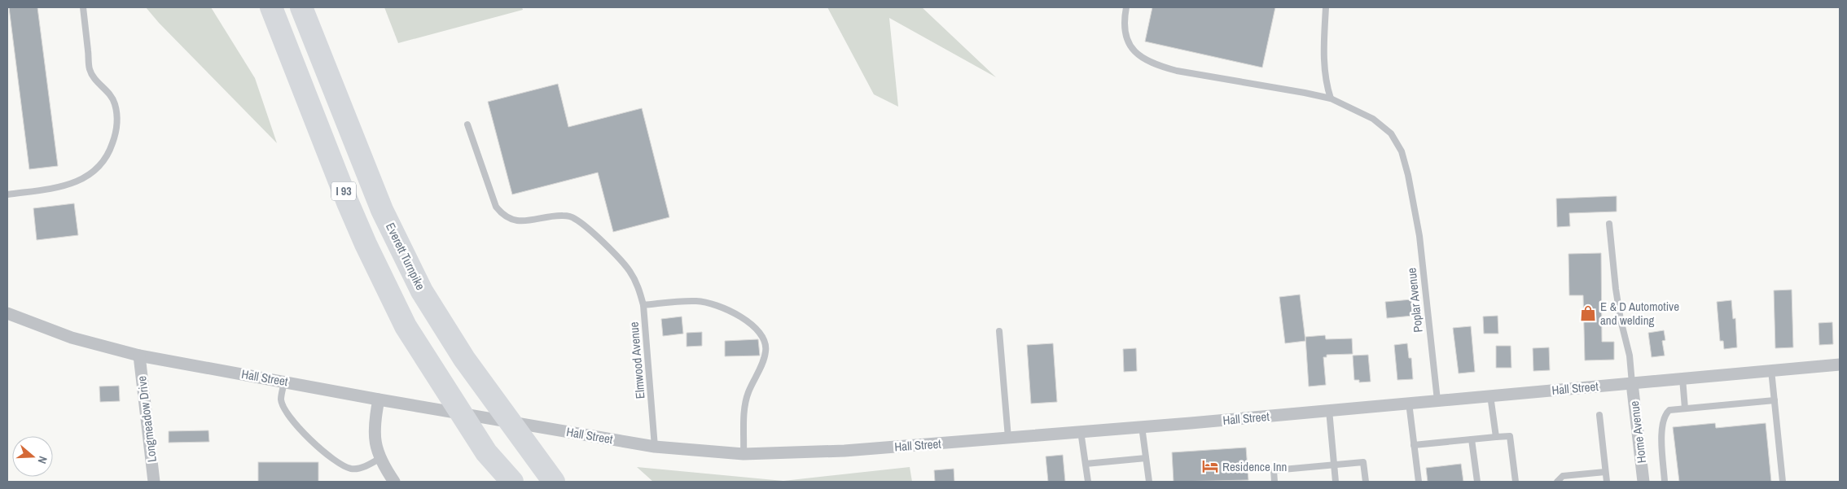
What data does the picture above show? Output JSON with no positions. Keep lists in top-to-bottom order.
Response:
{
  "streets": {
    "highway": ["I 93", "Everett Turnpike"],
    "street": ["Hall Street", "Longmeadow Drive", "Home Avenue"],
    "lane": ["Poplar Avenue", "Elmwood Avenue"]
  },
  "crossings": [
    ["Poplar Avenue", "Hall Street"],
    ["Elmwood Avenue", "Hall Street"],
    ["Hall Street", "Longmeadow Drive"],
    ["Hall Street", "Home Avenue"]
  ],
  "places": {
    "shop": ["E & D Automotive and welding"],
    "hotel": ["Residence Inn"]
  },
  "north": "right"
}
